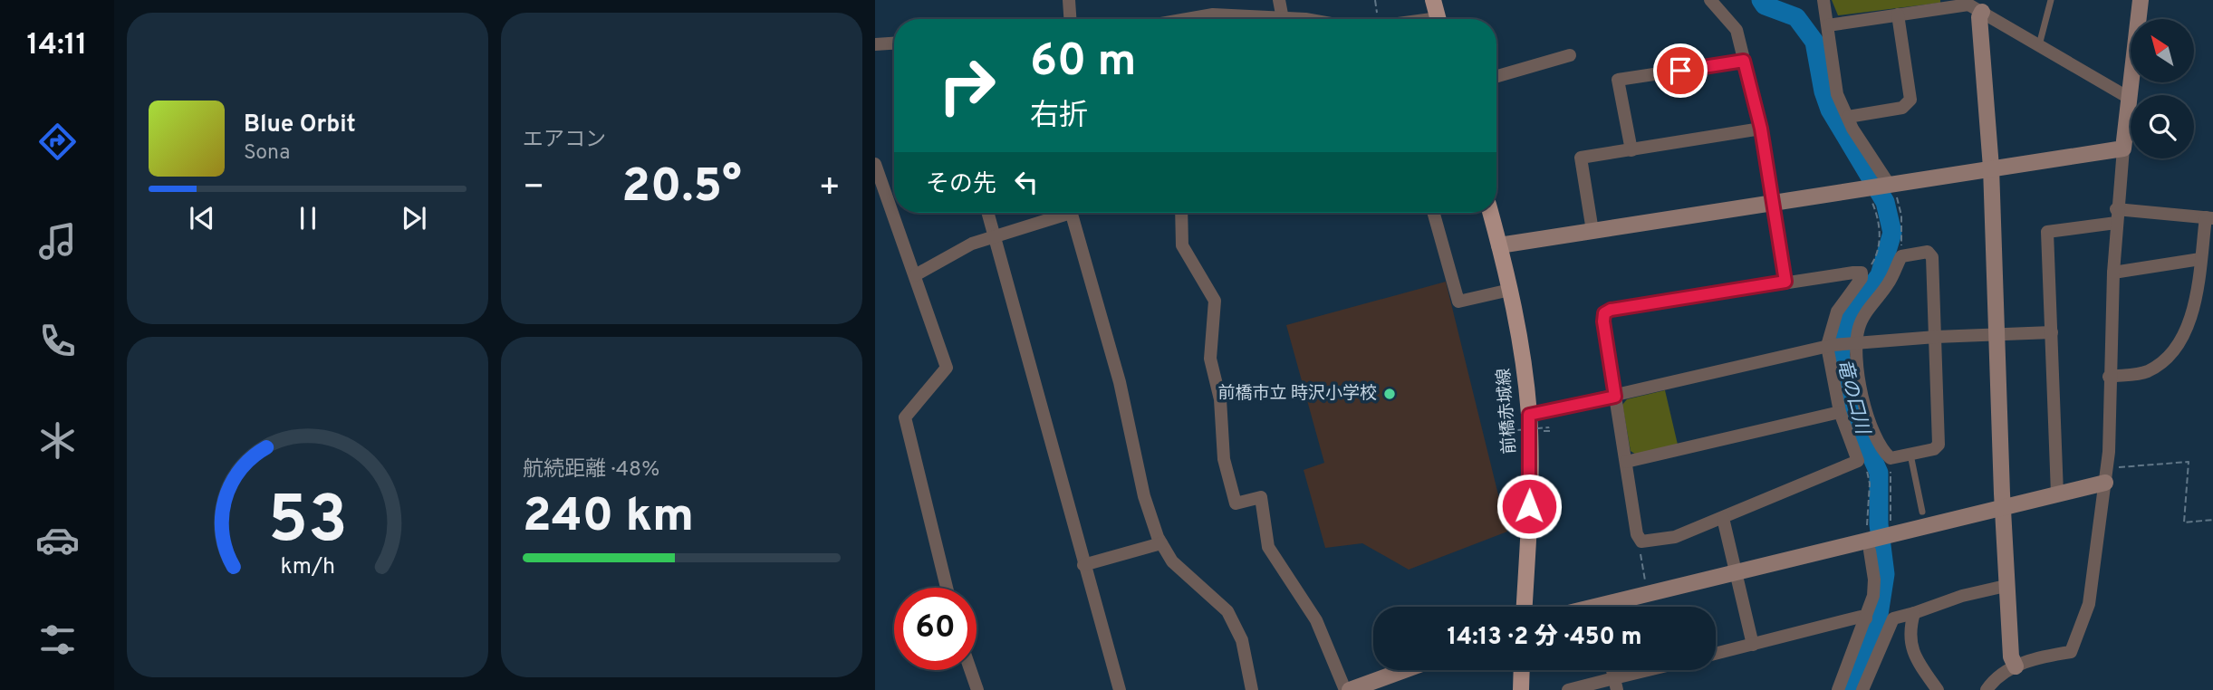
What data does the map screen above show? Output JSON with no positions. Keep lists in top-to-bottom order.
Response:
{
  "streets": {
    "main road": ["前橋赤城線"]
  },
  "water": ["竜の口川"],
  "places": ["前橋市立 時沢小学校"],
  "north": "top left",
  "page": {
    "tabs": "14:11",
    "tile": [
      "エアコン",
      ["航続距離 · 48%", "240 km"]
    ],
    "turn": ["60 m", "右折"],
    "song": ["Blue Orbit", "Sona"],
    "then": "その先",
    "heat": ["−", "20.5°", "+"],
    "limit": "60",
    "trip": "14:13 · 2 分 · 450 m",
    "gauge": ["53", "km/h"]
  }
}
